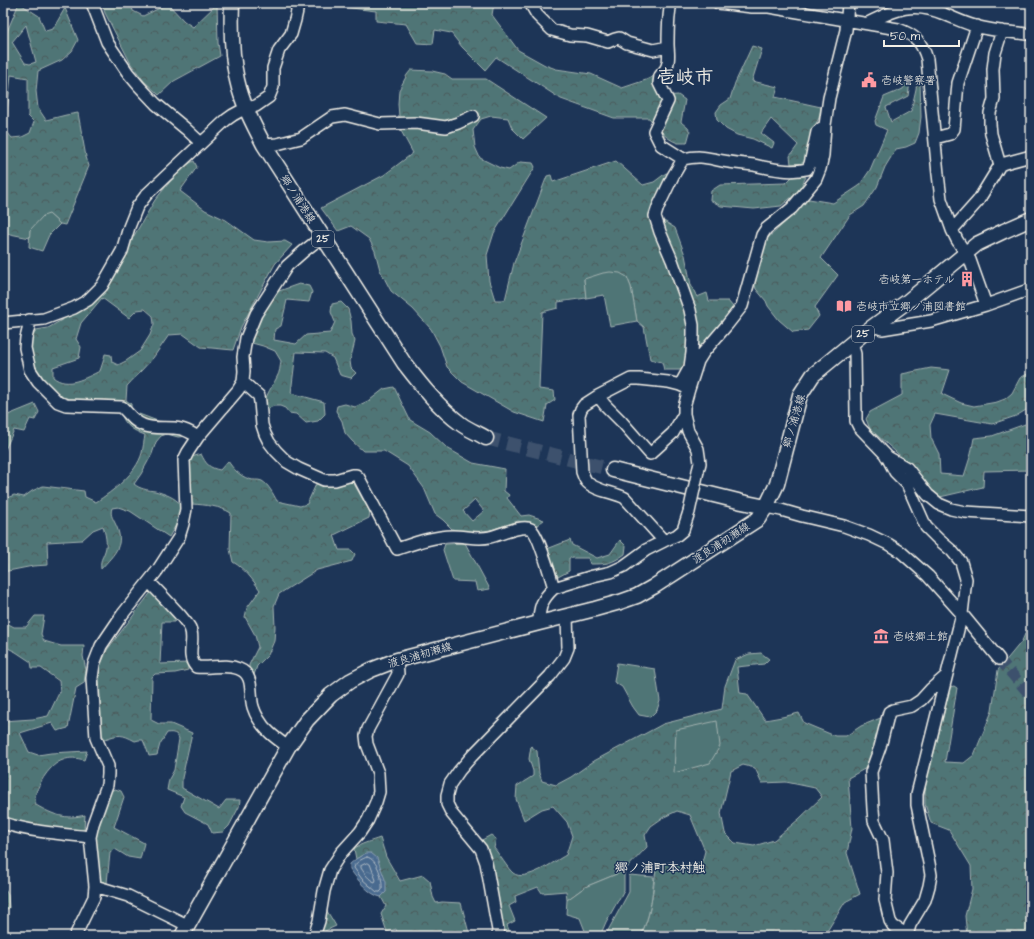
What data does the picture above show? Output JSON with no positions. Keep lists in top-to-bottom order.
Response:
{
  "streets": {
    "main road": ["郷ノ浦港線", "25", "渡良浦初瀬線"]
  },
  "crossings": [
    ["郷ノ浦港線", "渡良浦初瀬線"]
  ],
  "districts": ["壱岐市", "郷ノ浦町本村触"],
  "places": {
    "public building": ["壱岐警察署"],
    "building": ["壱岐第一ホテル"],
    "library": ["壱岐市立郷ノ浦図書館"],
    "museum": ["壱岐郷土館"]
  },
  "scale_bar": "50 m"
}
